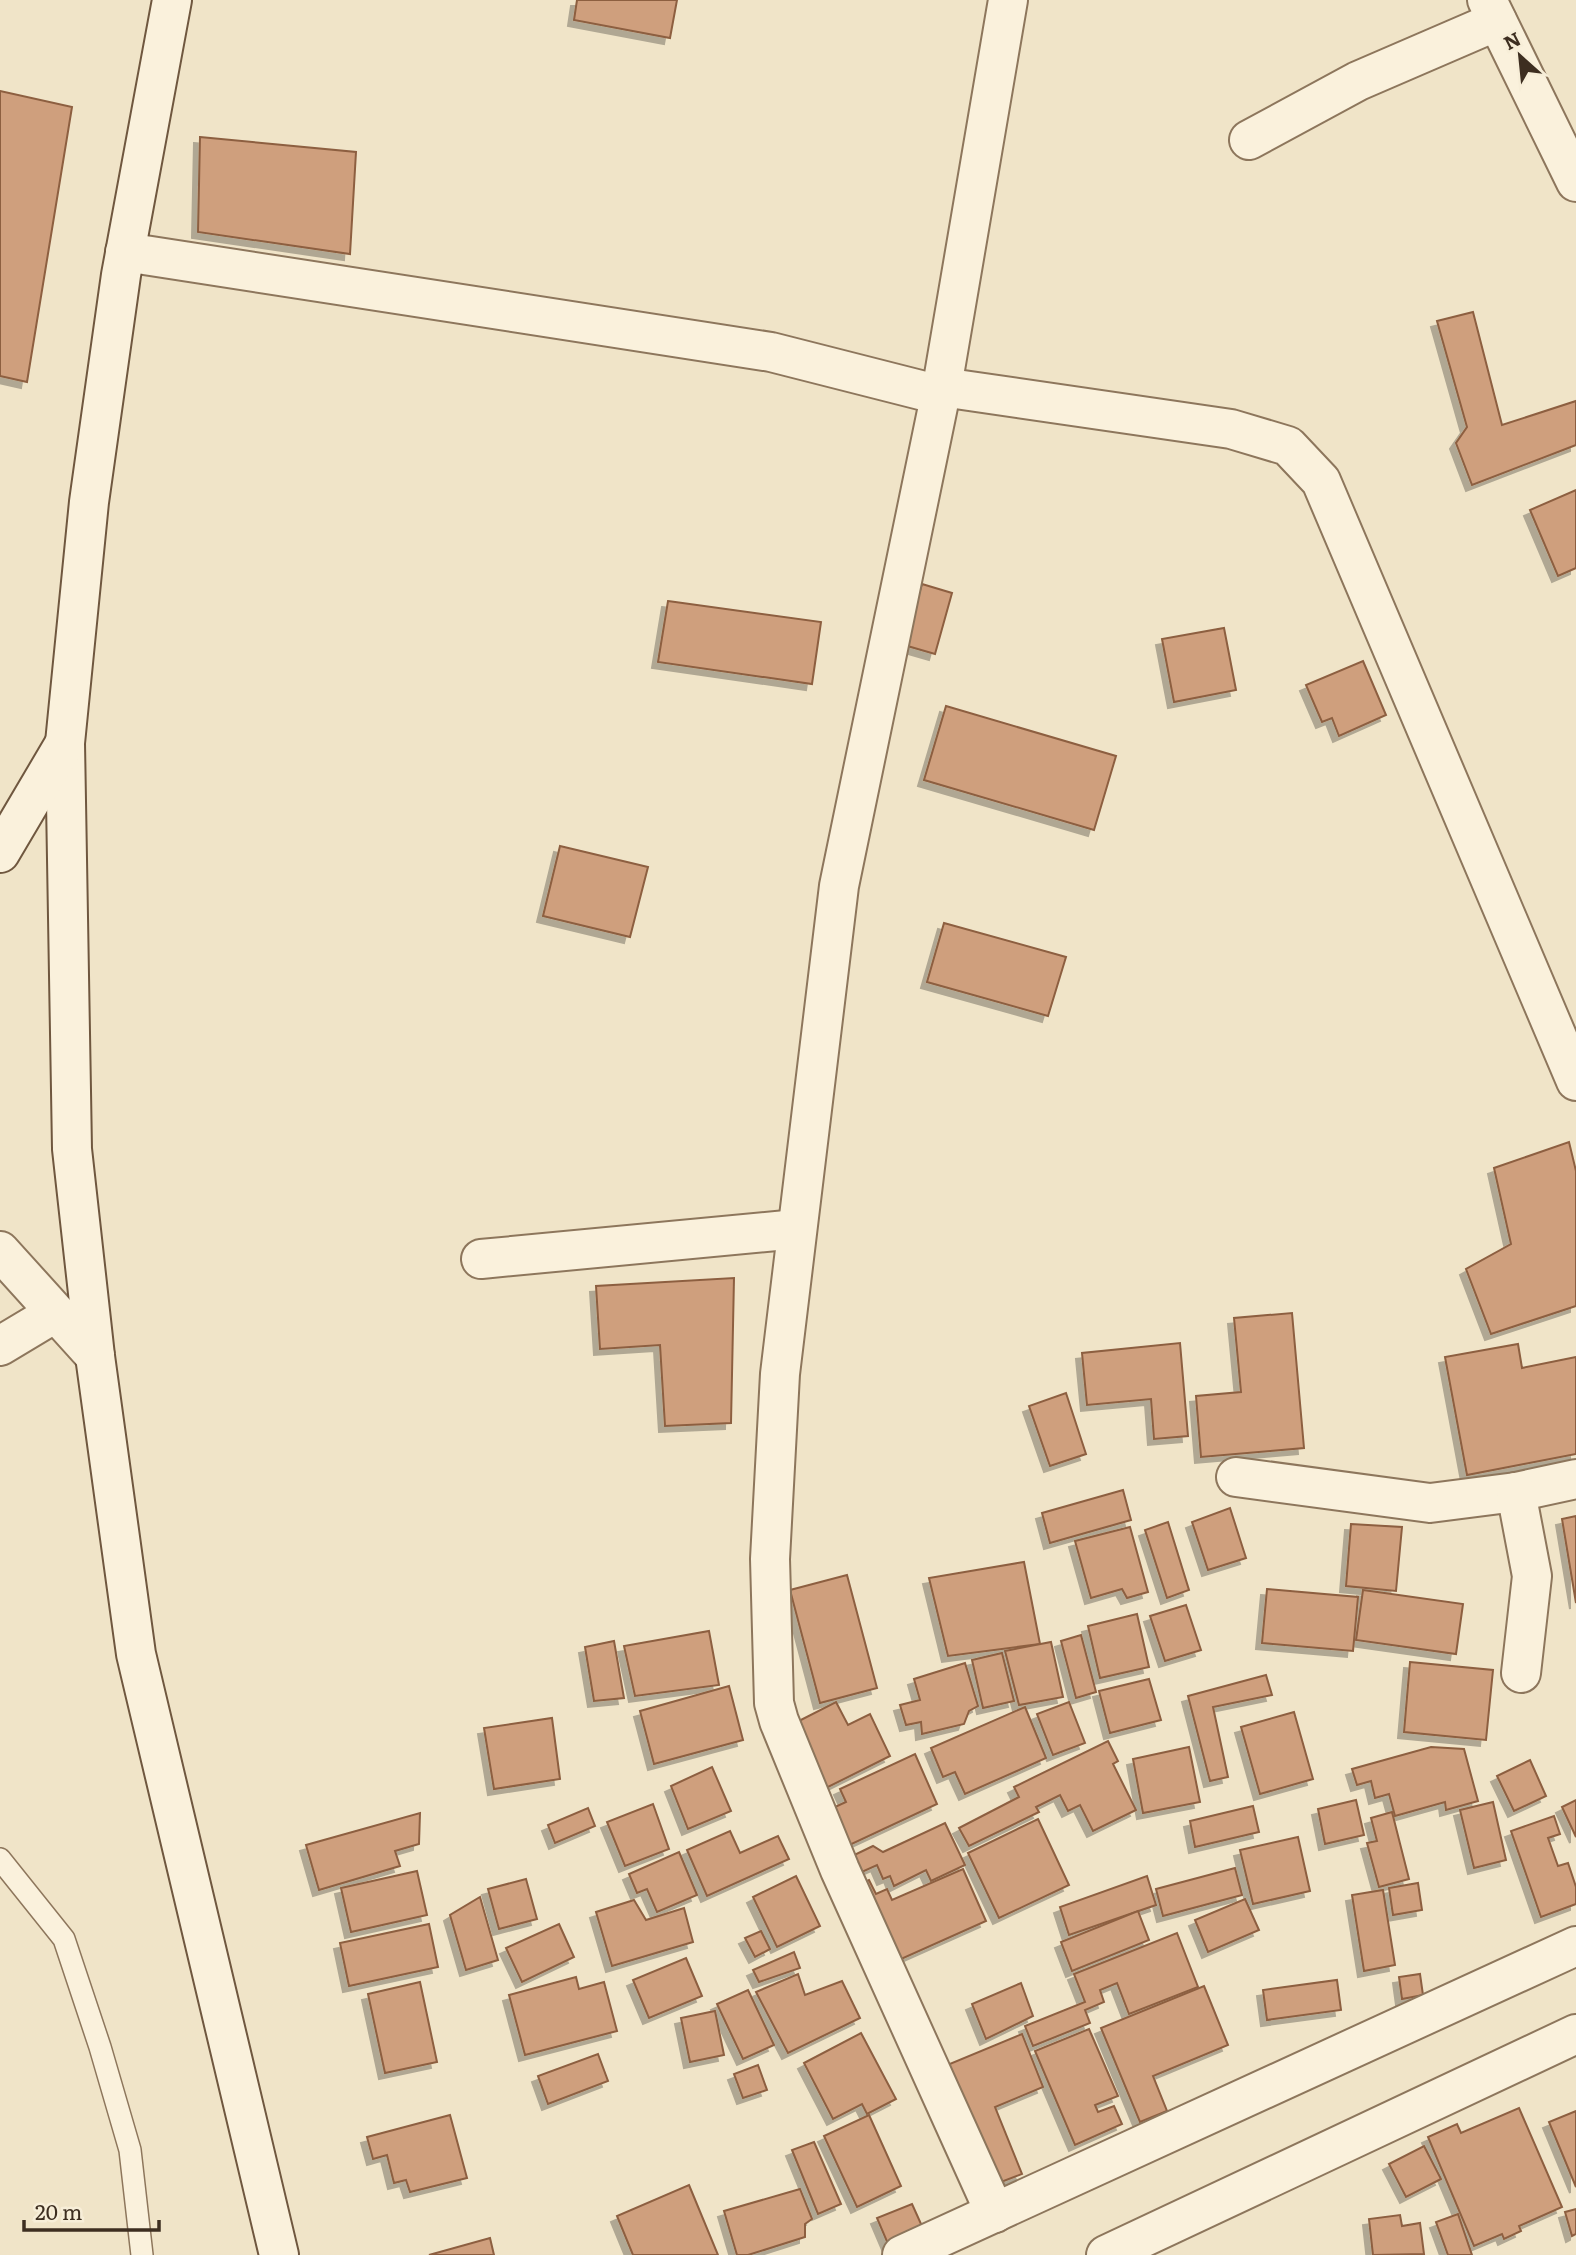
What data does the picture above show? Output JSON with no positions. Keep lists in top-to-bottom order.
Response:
{
  "scale_bar": "20 m",
  "north": "top left"
}
